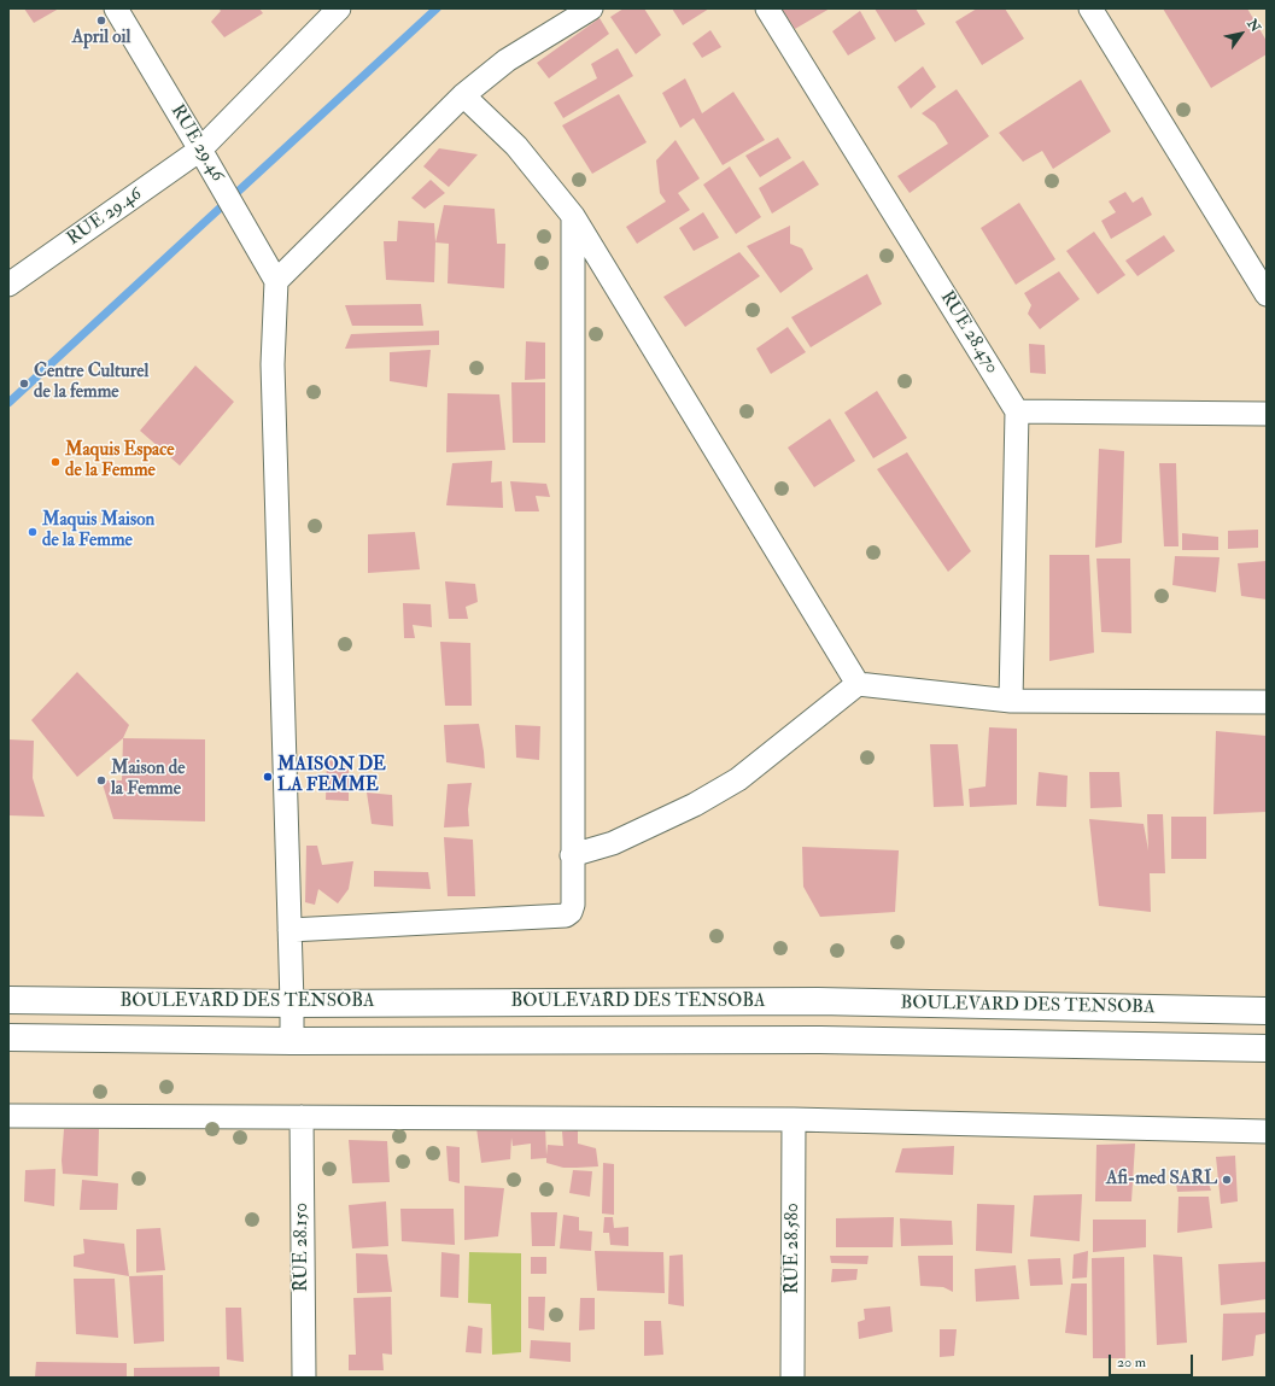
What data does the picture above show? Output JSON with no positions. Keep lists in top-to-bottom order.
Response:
{
  "streets": {
    "main road": ["BOULEVARD DES TENSOBA"],
    "street": [
      "RUE 29.46",
      "RUE 28.470",
      "RUE 28.150",
      "RUE 28.580"
    ]
  },
  "places": [
    "April oil",
    "Centre Culturel de la femme",
    "Maquis Espace de la Femme",
    "Maquis Maison de la Femme",
    "MAISON DE LA FEMME",
    "Maison de la Femme",
    "Afi-med SARL"
  ],
  "scale_bar": "20 m",
  "north": "top right"
}
